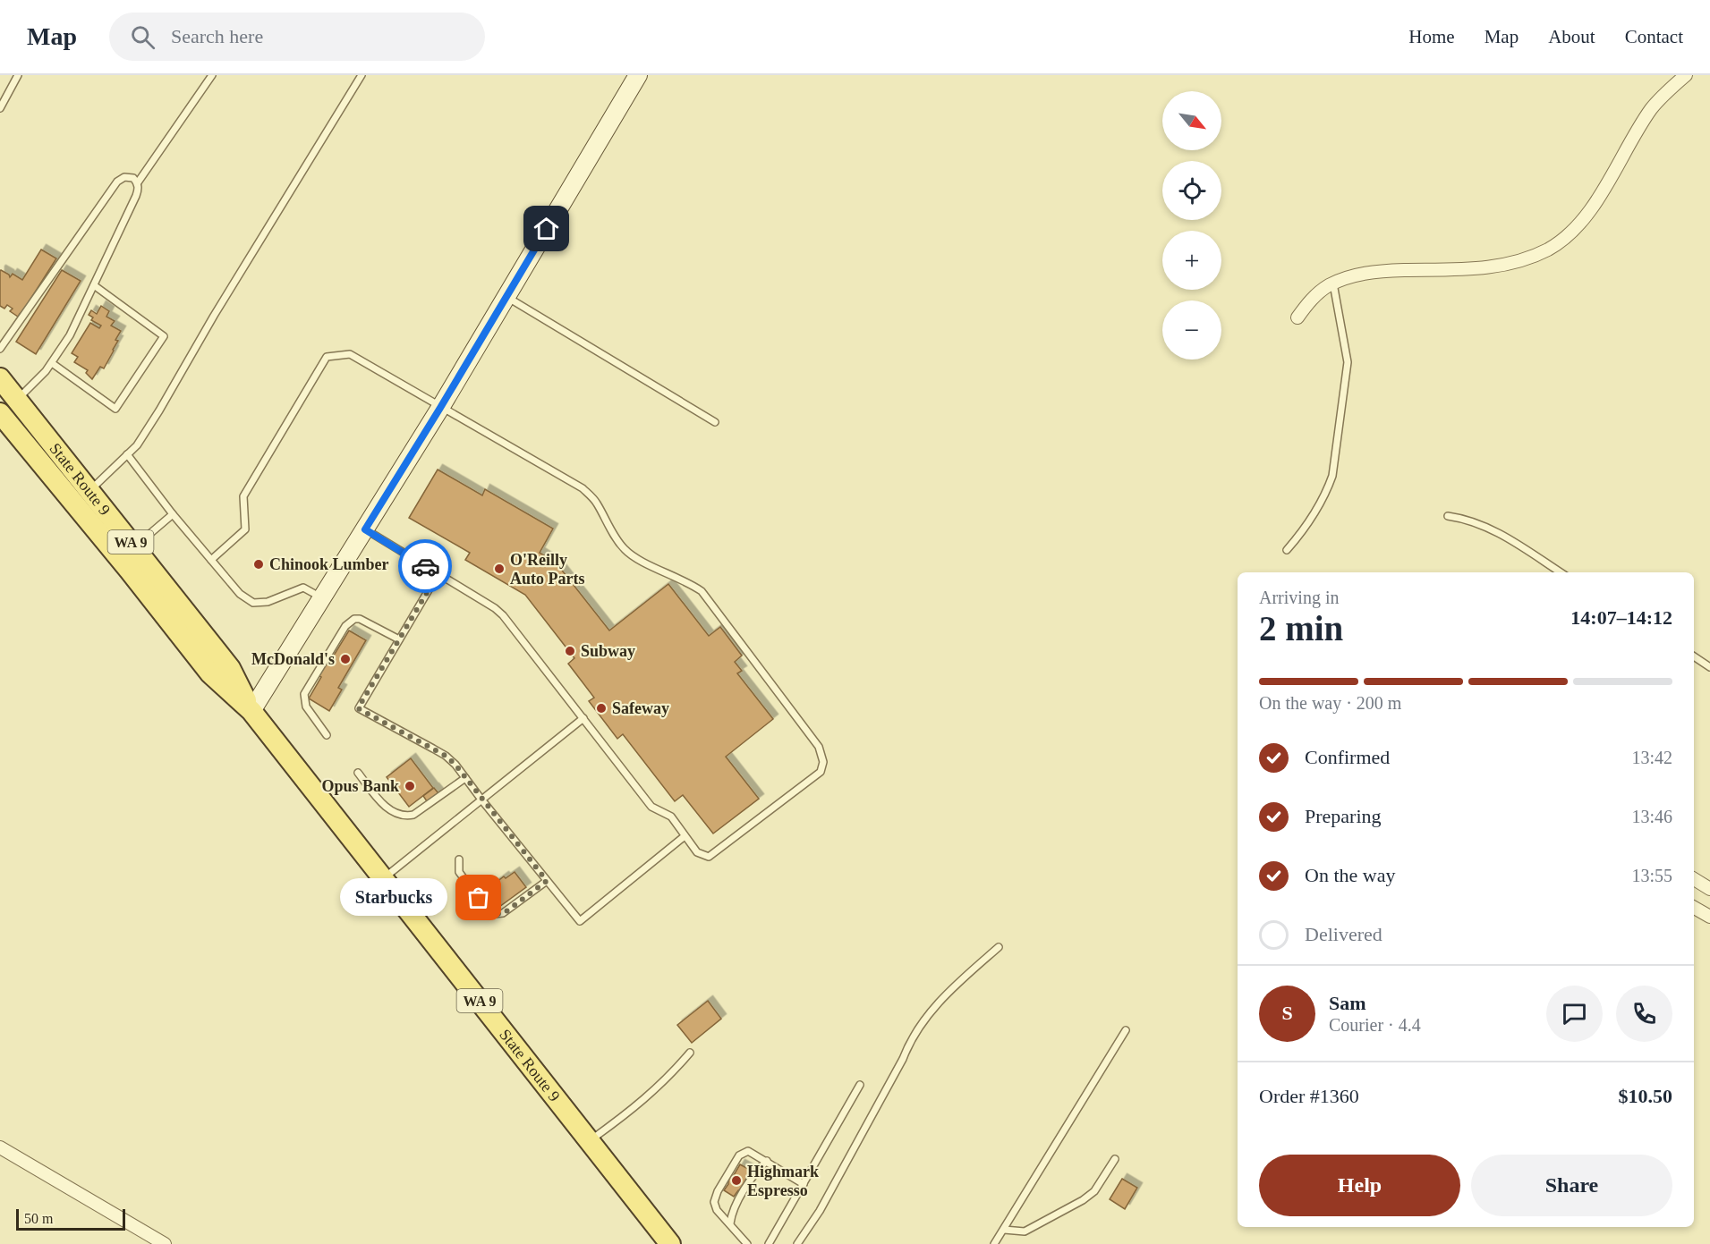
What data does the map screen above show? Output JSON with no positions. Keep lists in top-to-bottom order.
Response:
{
  "streets": {
    "main road": ["State Route 9", "WA 9"]
  },
  "places": [
    "Chinook Lumber",
    "O'Reilly Auto Parts",
    "Subway",
    "McDonald's",
    "Safeway",
    "Opus Bank",
    "Starbucks",
    "Highmark Espresso"
  ],
  "scale_bar": "50 m",
  "north": "bottom right",
  "page": {
    "header": "Map",
    "search": "Search here",
    "nav": [
      "Home",
      "Map",
      "About",
      "Contact"
    ],
    "map_buttons": ["+", "−"],
    "heading": ["2 min", "Arriving in", "14:07–14:12"],
    "panel": [
      "Sam",
      "Courier · 4.4",
      "Order #1360",
      "$10.50"
    ],
    "bar": "On the way · 200 m",
    "list": [
      ["Confirmed", "13:42"],
      ["Preparing", "13:46"],
      ["On the way", "13:55"],
      "Delivered"
    ],
    "bubble": "Starbucks",
    "round": "S",
    "buttons": ["Help", "Share"],
    "scale": "50 m"
  }
}
